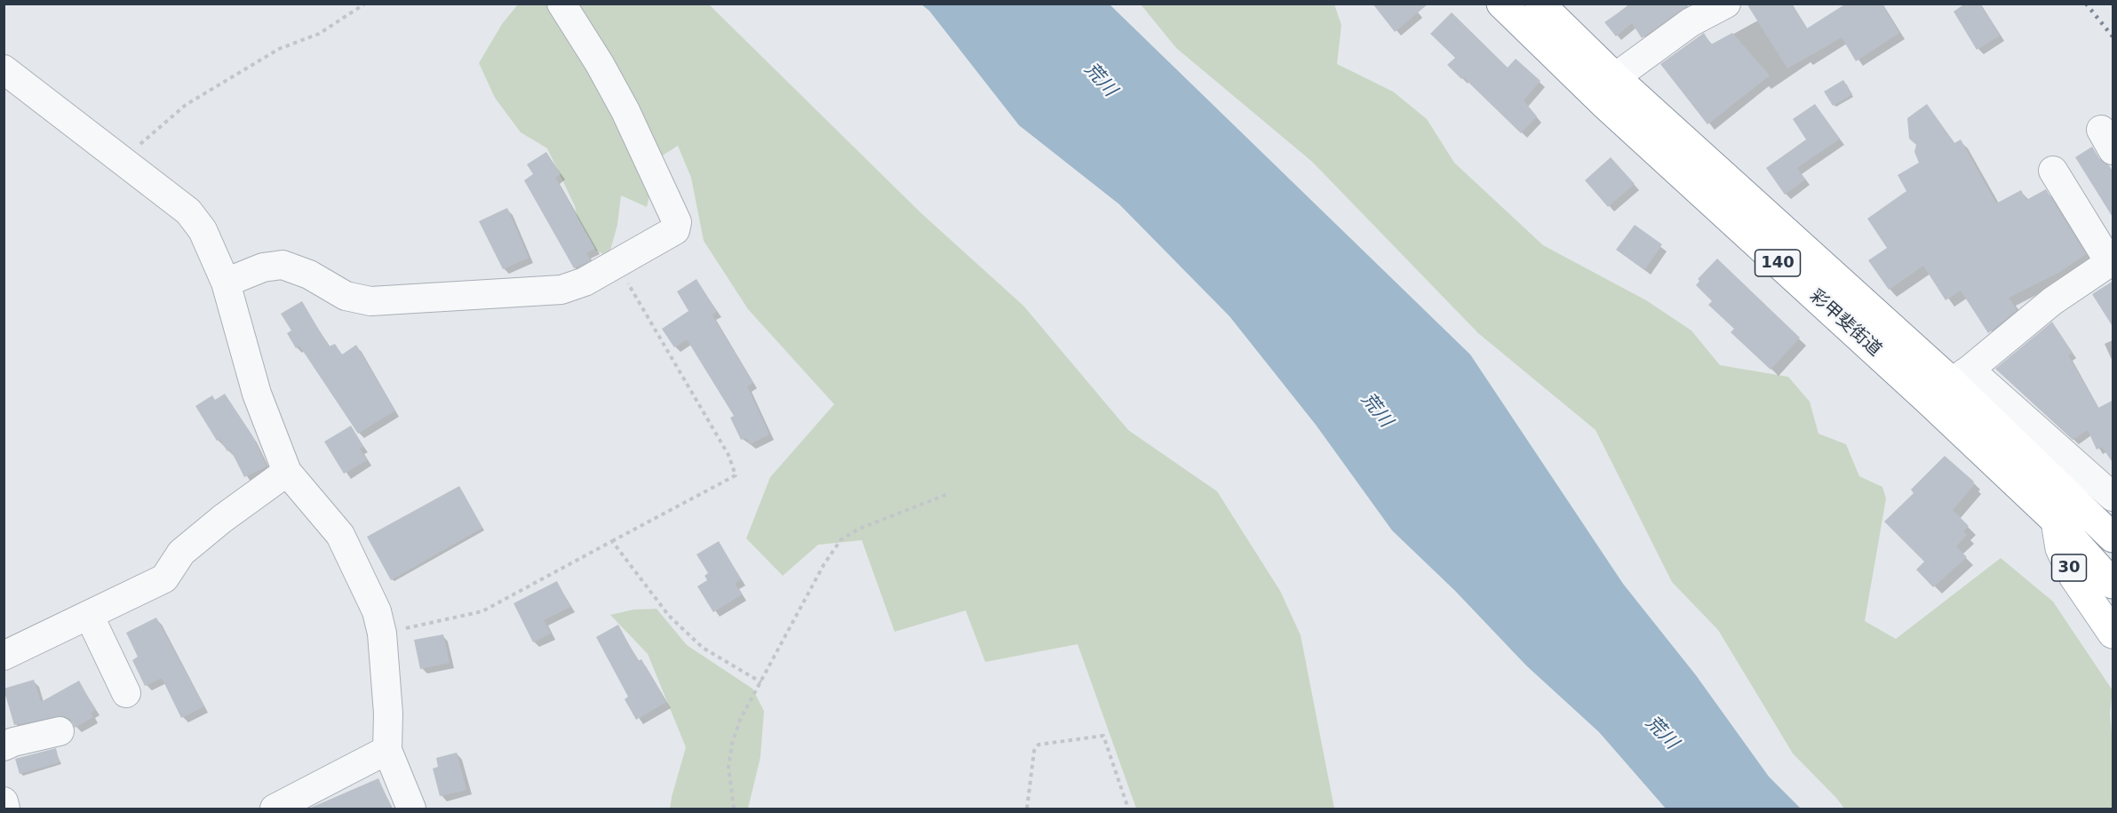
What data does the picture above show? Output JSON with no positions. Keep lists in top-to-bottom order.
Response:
{
  "streets": {
    "main road": ["140", "彩甲斐街道", "30"]
  },
  "crossings": [
    ["彩甲斐街道", "30"]
  ],
  "water": ["荒川"]
}
